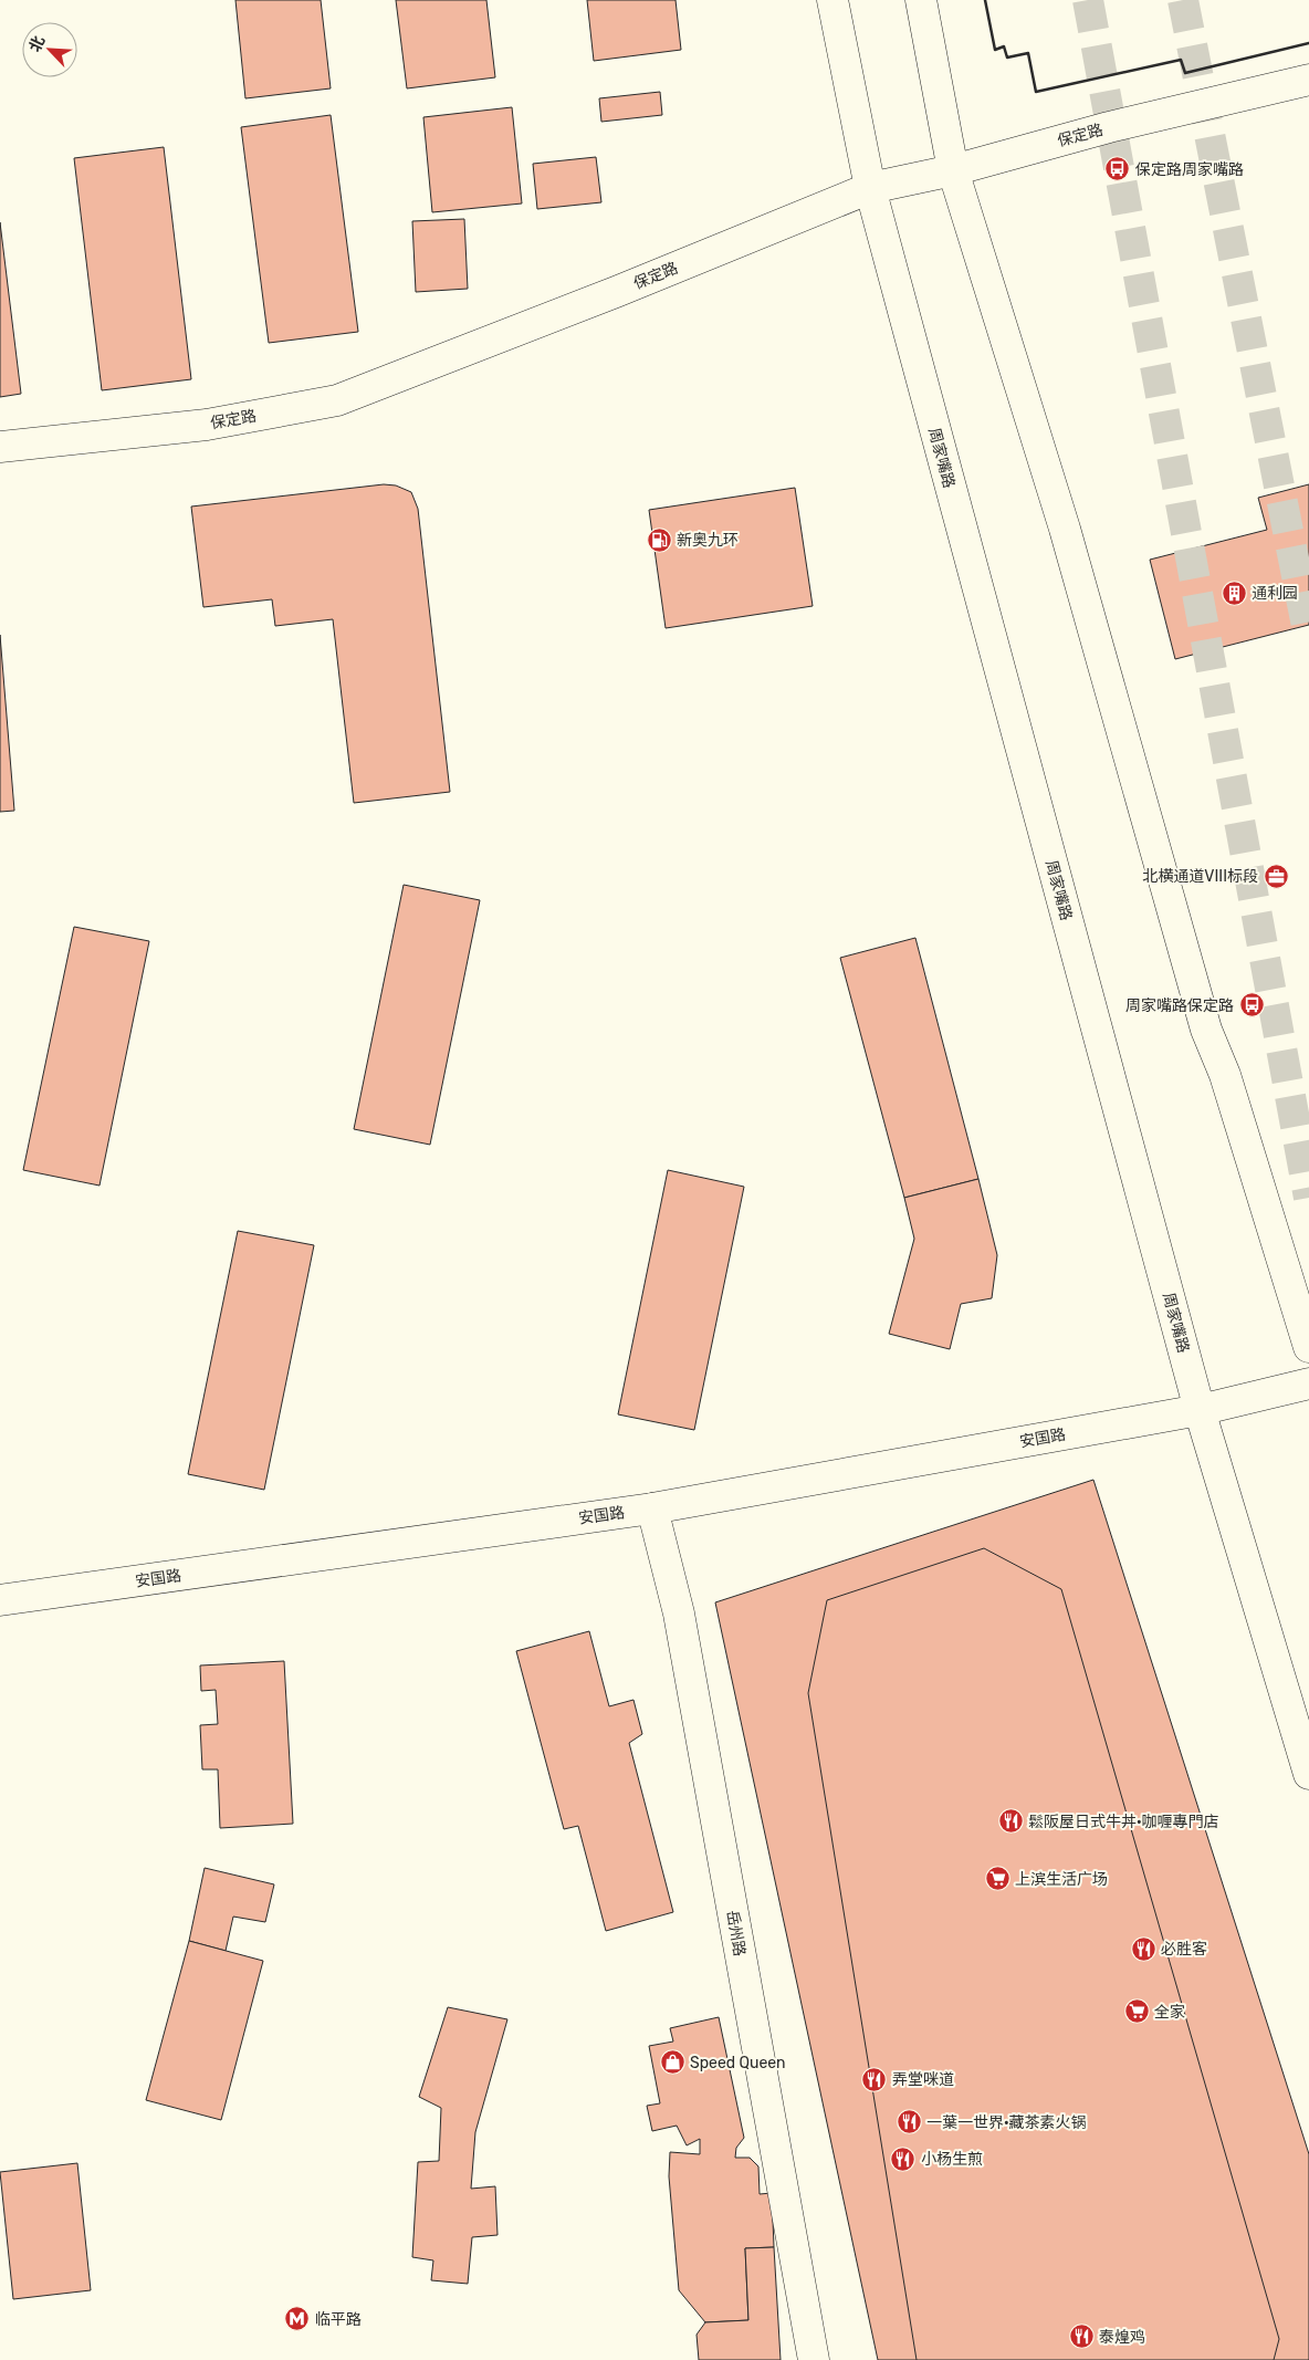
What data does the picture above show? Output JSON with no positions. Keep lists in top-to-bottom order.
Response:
{
  "streets": {
    "street": [
      "保定路",
      "周家嘴路",
      "安国路",
      "岳州路"
    ]
  },
  "crossings": [
    ["保定路", "周家嘴路"],
    ["周家嘴路", "安国路"],
    ["安国路", "岳州路"]
  ],
  "places": {
    "bus stop": ["保定路周家嘴路", "周家嘴路保定路"],
    "fuel station": ["新奥九环"],
    "building": ["通利园"],
    "office": ["北横通道VIII标段"],
    "restaurant": [
      "鬆阪屋日式牛丼·咖喱專門店",
      "必胜客",
      "弄堂咪道",
      "一葉一世界·藏茶素火锅",
      "小杨生煎",
      "泰煌鸡"
    ],
    "supermarket": ["上滨生活广场", "全家"],
    "shop": ["Speed Queen"],
    "metro station": ["临平路"]
  },
  "north": "top left"
}
